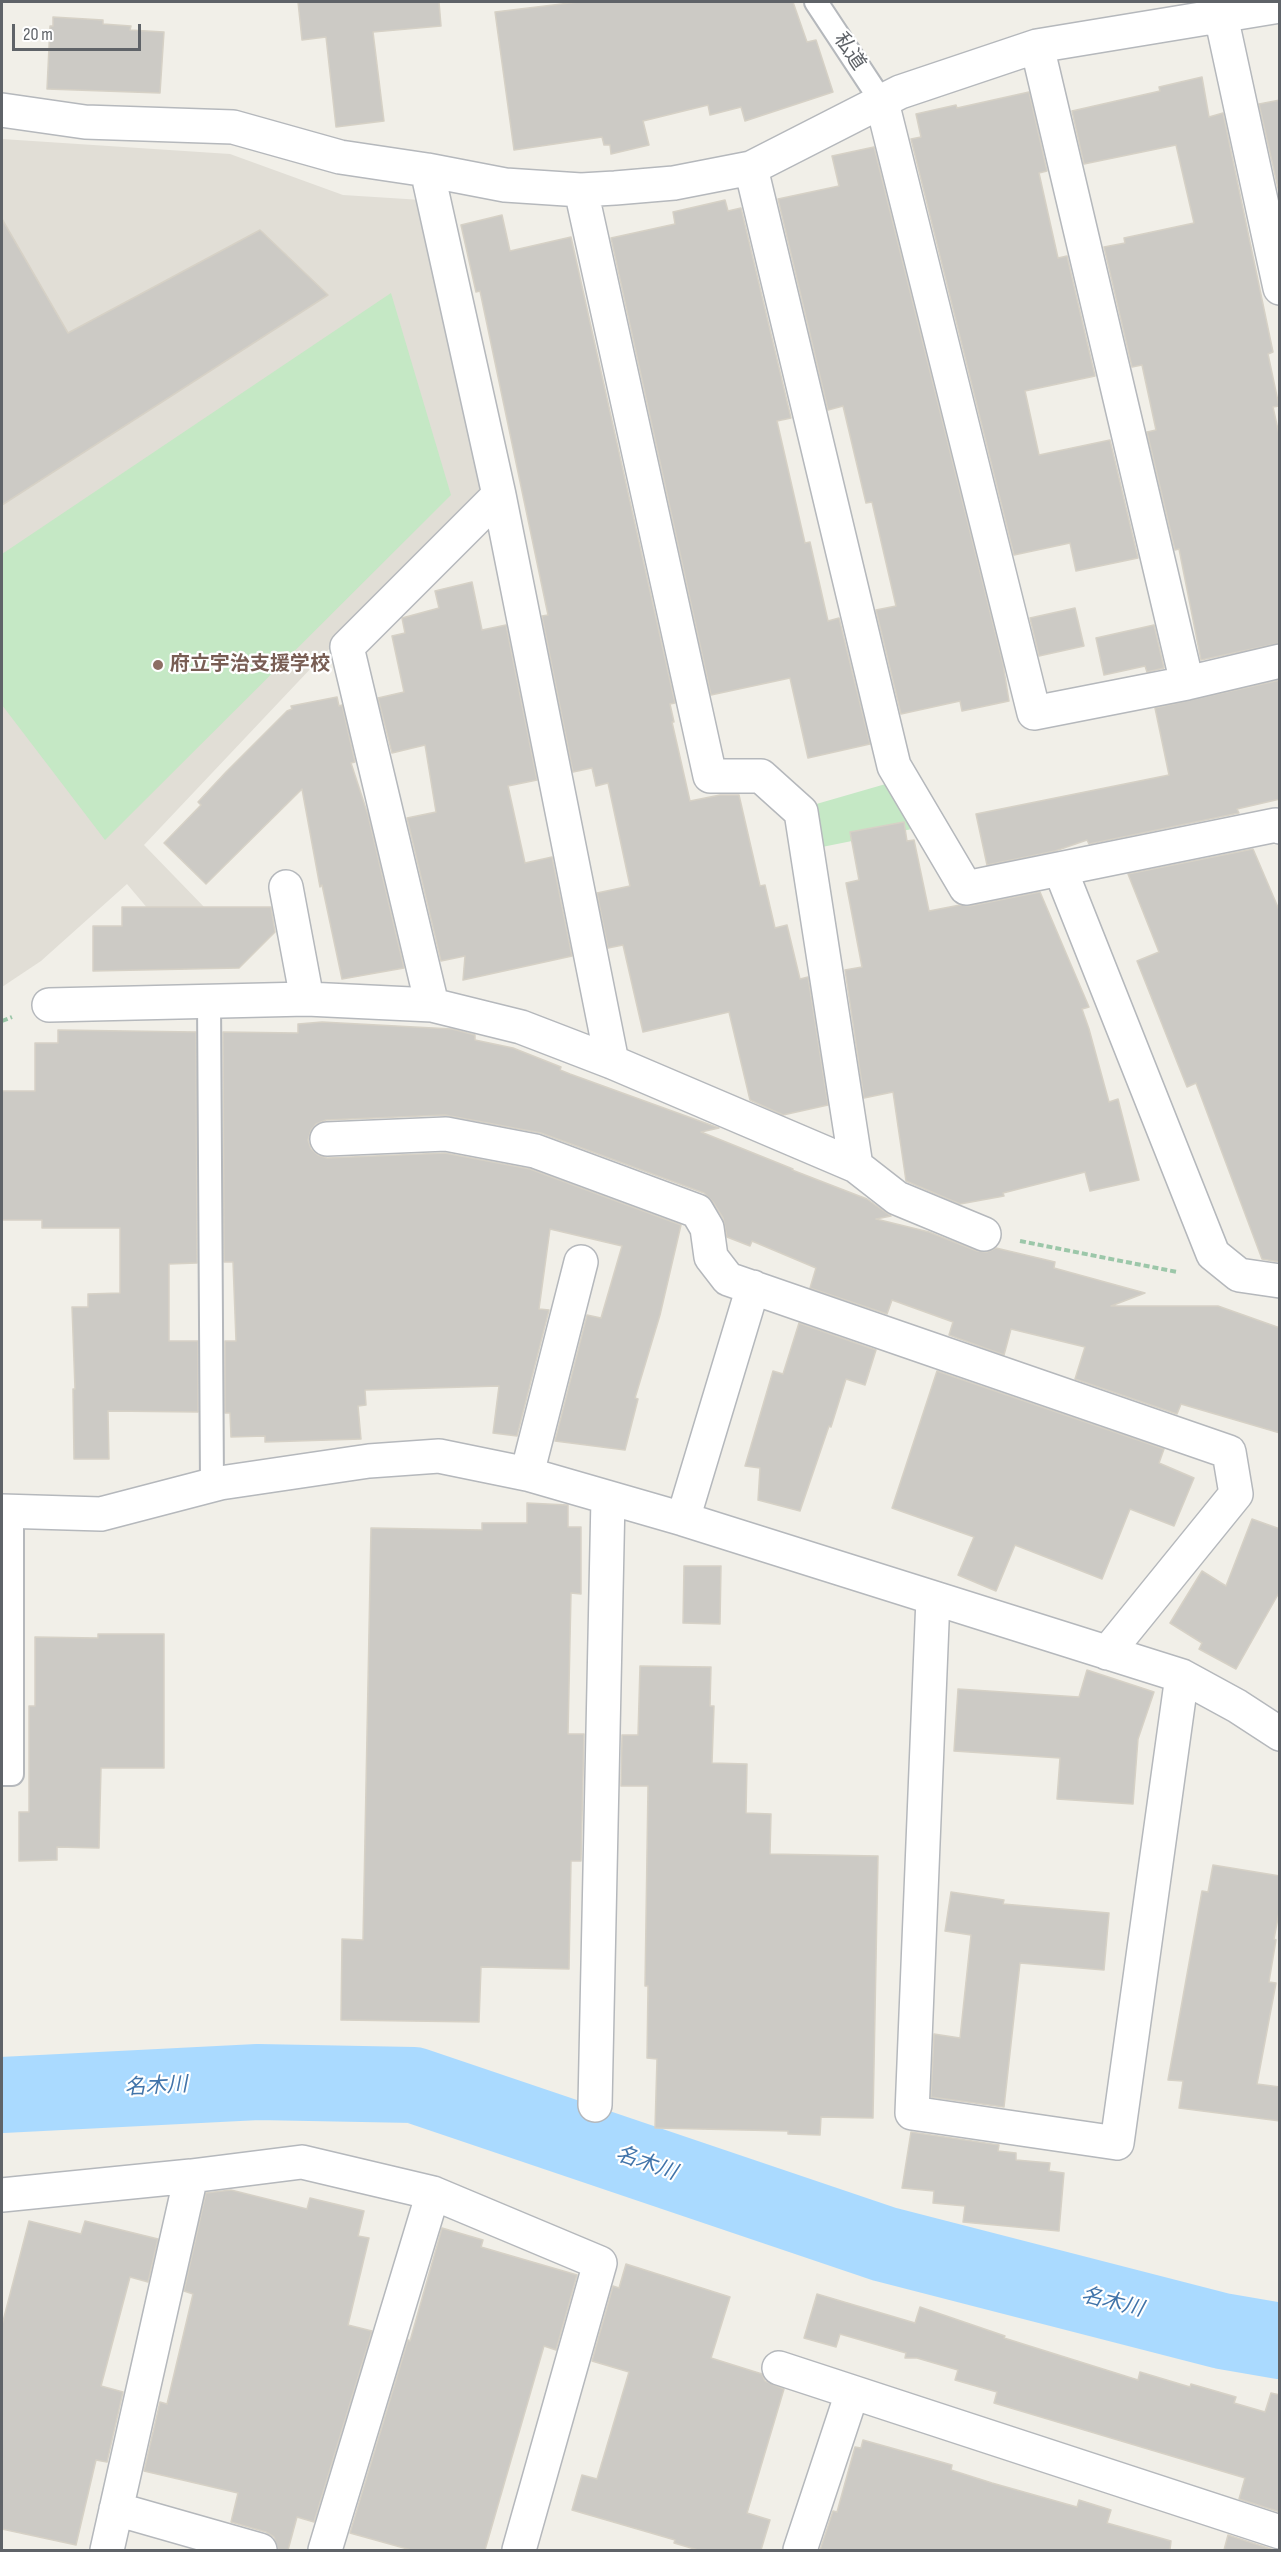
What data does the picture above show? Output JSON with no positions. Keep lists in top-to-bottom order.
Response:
{
  "streets": {
    "lane": ["私道"]
  },
  "water": ["名木川"],
  "places": ["府立宇治支援学校"],
  "scale_bar": "20 m"
}
